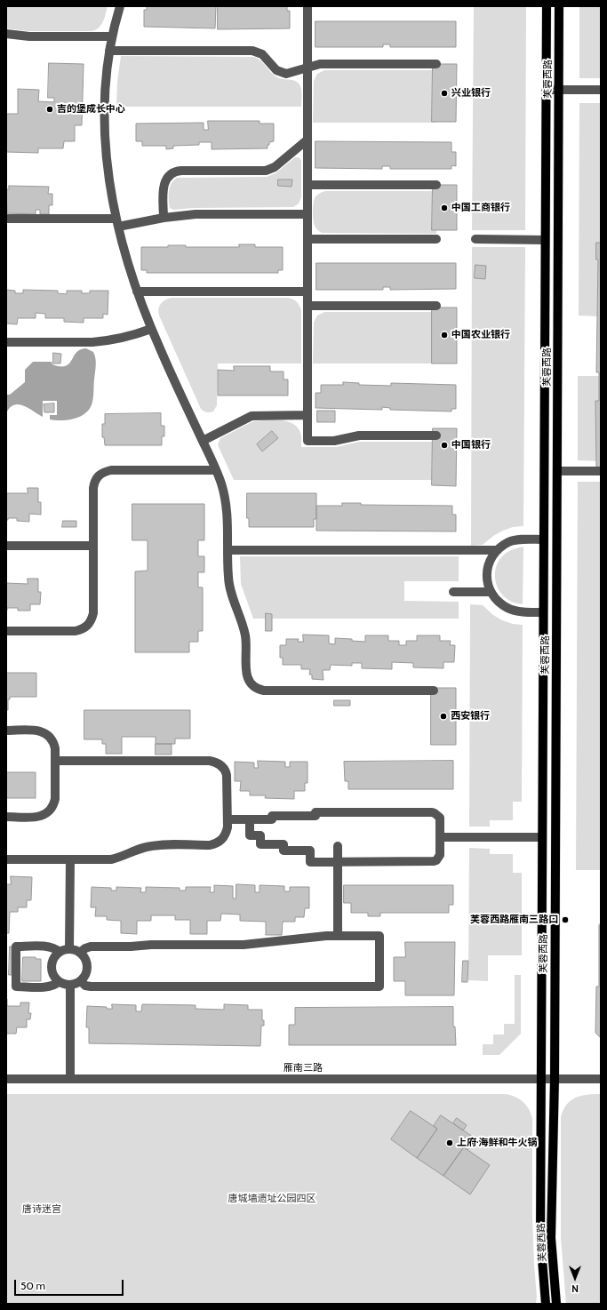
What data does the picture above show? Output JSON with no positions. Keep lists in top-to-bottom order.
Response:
{
  "streets": {
    "main road": ["芙蓉西路"],
    "street": ["雁南三路"]
  },
  "crossings": [
    ["芙蓉西路", "雁南三路"]
  ],
  "parks": ["唐城墙遗址公园四区", "唐诗迷宫"],
  "places": [
    "兴业银行",
    "吉的堡成长中心",
    "中国工商银行",
    "中国农业银行",
    "中国银行",
    "西安银行",
    "芙蓉西路雁南三路口",
    "上府·海鲜和牛火锅"
  ],
  "scale_bar": "50 m",
  "north": "bottom"
}
